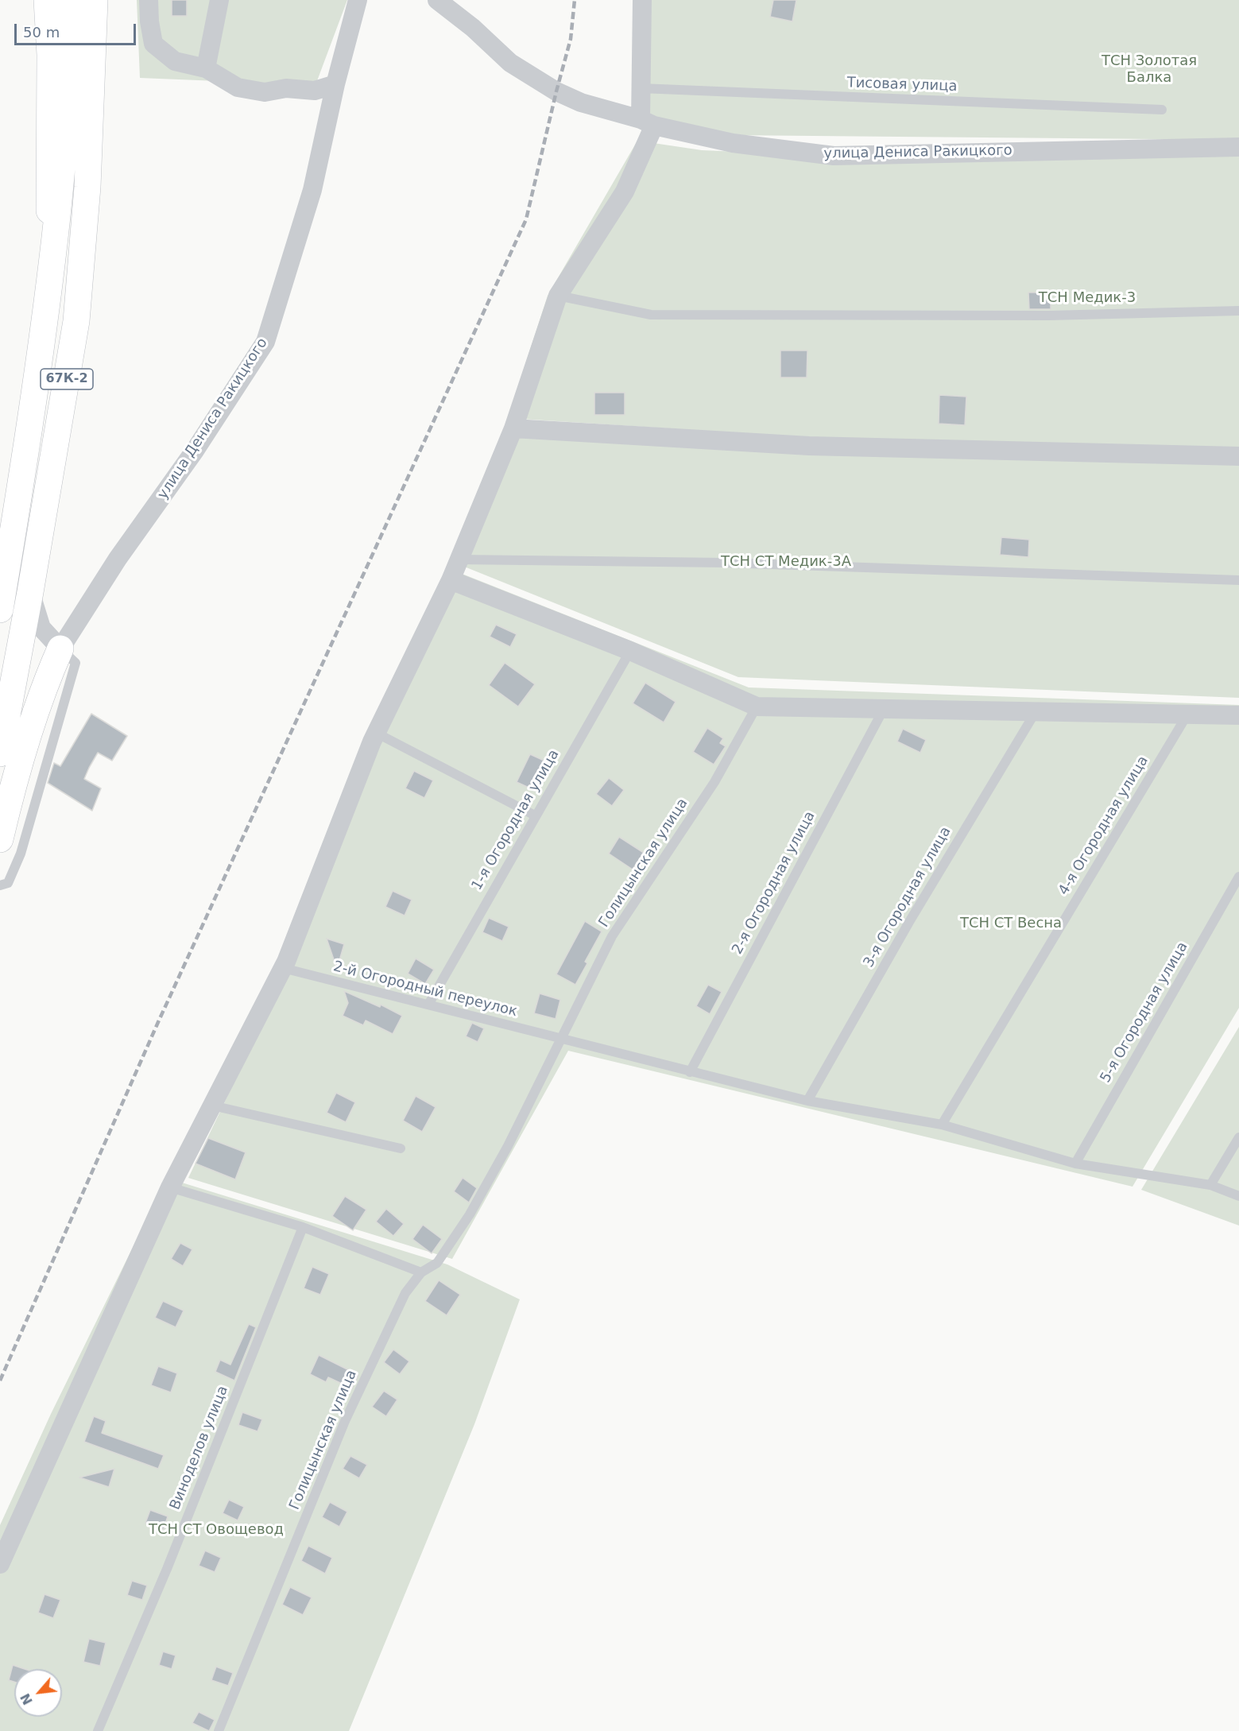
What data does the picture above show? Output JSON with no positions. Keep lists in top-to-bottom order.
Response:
{
  "streets": {
    "main road": ["67К-2"],
    "street": ["улица Дениса Ракицкого"],
    "lane": [
      "Тисовая улица",
      "1-я Огородная улица",
      "4-я Огородная улица",
      "Голицынская улица",
      "2-я Огородная улица",
      "3-я Огородная улица",
      "2-й Огородный переулок",
      "5-я Огородная улица",
      "Виноделов улица"
    ]
  },
  "crossings": [
    ["1-я Огородная улица", "2-й Огородный переулок"],
    ["4-я Огородная улица", "2-й Огородный переулок"],
    ["Голицынская улица", "2-й Огородный переулок"],
    ["2-я Огородная улица", "2-й Огородный переулок"],
    ["3-я Огородная улица", "2-й Огородный переулок"],
    ["2-й Огородный переулок", "5-я Огородная улица"]
  ],
  "parks": [
    "ТСН Золотая Балка",
    "ТСН Медик-3",
    "ТСН СТ Медик-3А",
    "ТСН СТ Весна",
    "ТСН СТ Овощевод"
  ],
  "scale_bar": "50 m",
  "north": "bottom left"
}
